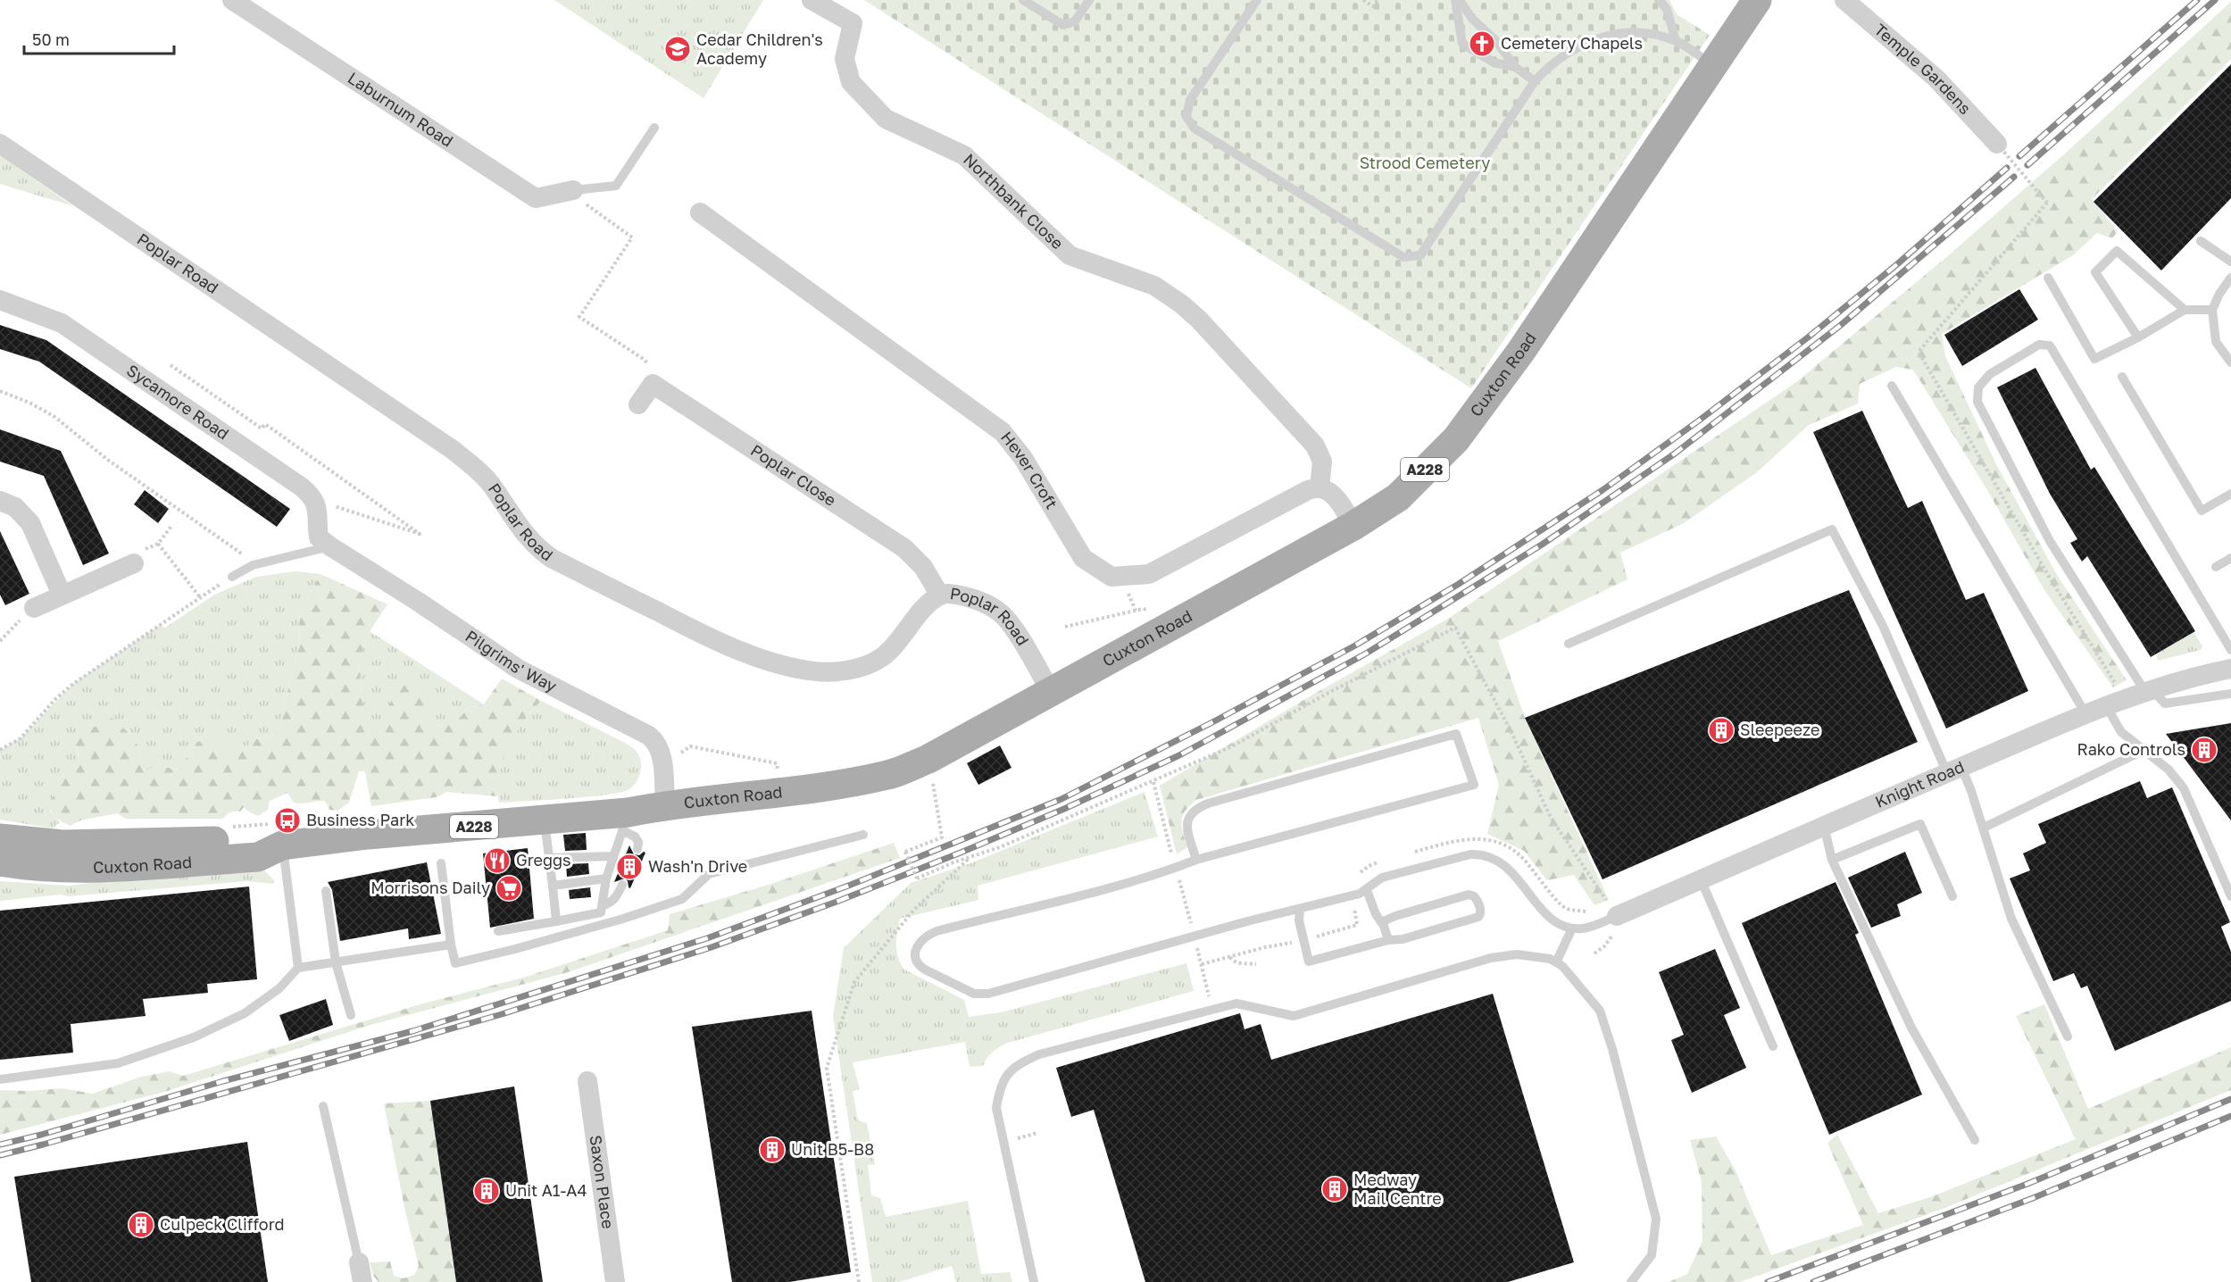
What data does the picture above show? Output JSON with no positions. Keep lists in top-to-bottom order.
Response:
{
  "streets": {
    "main road": ["Cuxton Road", "A228"],
    "street": [
      "Temple Gardens",
      "Laburnum Road",
      "Northbank Close",
      "Poplar Road",
      "Sycamore Road",
      "Hever Croft",
      "Poplar Close",
      "Pilgrims' Way",
      "Knight Road",
      "Saxon Place"
    ]
  },
  "crossings": [
    ["Northbank Close", "Hever Croft"],
    ["Poplar Road", "Cuxton Road"],
    ["Poplar Road", "Poplar Close"],
    ["Cuxton Road", "Pilgrims' Way"],
    ["Sycamore Road", "Pilgrims' Way"]
  ],
  "parks": ["Strood Cemetery"],
  "places": {
    "church": ["Cemetery Chapels"],
    "school or university": ["Cedar Children's Academy"],
    "building": [
      "Sleepeeze",
      "Rako Controls",
      "Wash'n Drive",
      "Unit B5-B8",
      "Medway Mail Centre",
      "Unit A1-A4",
      "Culpeck Clifford"
    ],
    "bus stop": ["Business Park"],
    "restaurant": ["Greggs"],
    "supermarket": ["Morrisons Daily"]
  },
  "scale_bar": "50 m"
}
